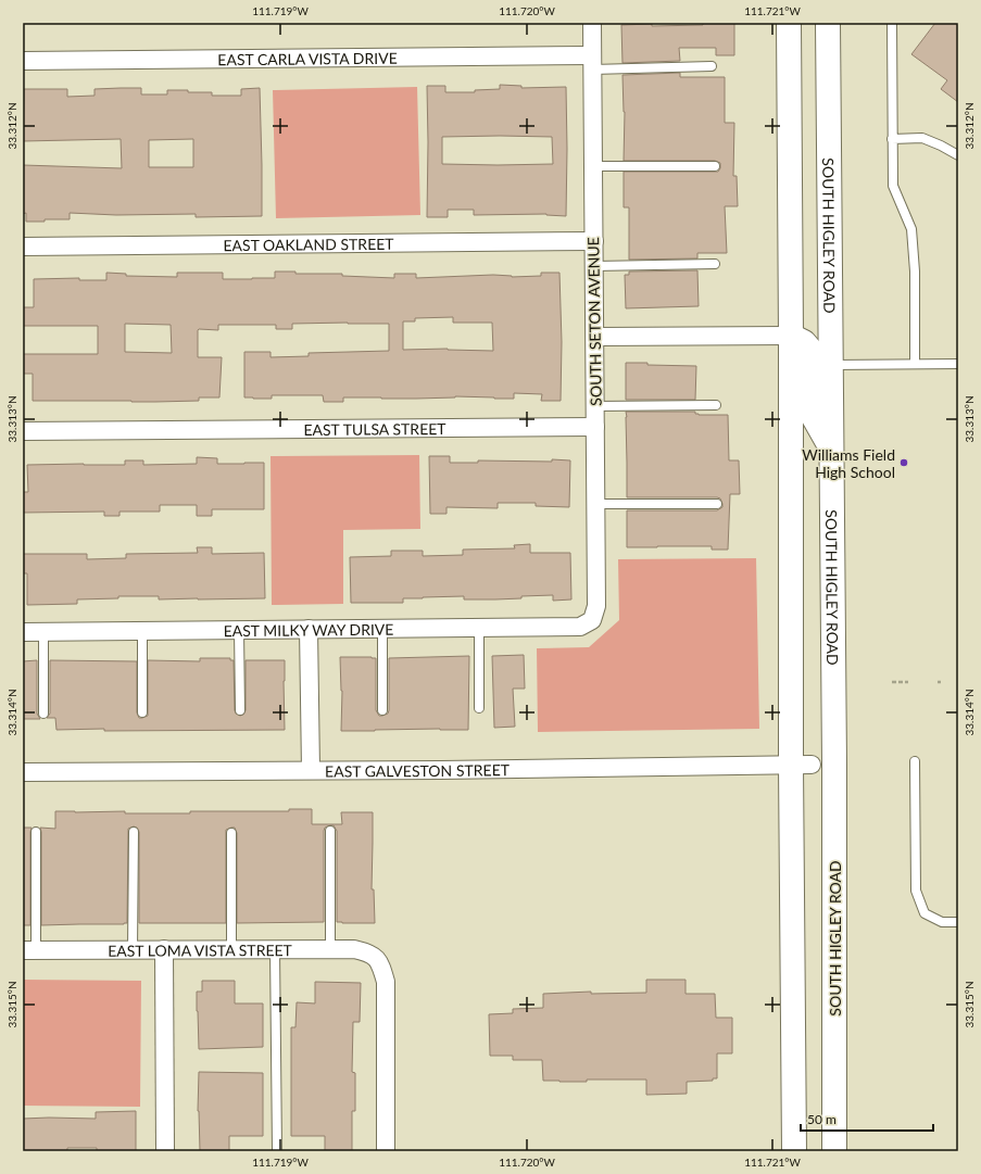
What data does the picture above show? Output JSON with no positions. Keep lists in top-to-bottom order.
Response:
{
  "streets": {
    "main road": ["SOUTH HIGLEY ROAD"],
    "street": [
      "EAST CARLA VISTA DRIVE",
      "EAST OAKLAND STREET",
      "SOUTH SETON AVENUE",
      "EAST TULSA STREET",
      "EAST MILKY WAY DRIVE",
      "EAST GALVESTON STREET",
      "EAST LOMA VISTA STREET"
    ]
  },
  "crossings": [
    ["EAST CARLA VISTA DRIVE", "SOUTH SETON AVENUE"],
    ["EAST OAKLAND STREET", "SOUTH SETON AVENUE"],
    ["SOUTH SETON AVENUE", "EAST TULSA STREET"],
    ["SOUTH SETON AVENUE", "EAST MILKY WAY DRIVE"]
  ],
  "places": ["Williams Field High School"],
  "scale_bar": "50 m",
  "coordinates": [
    "111.719°W",
    "111.720°W",
    "111.721°W",
    "33.312°N",
    "33.313°N",
    "33.314°N",
    "33.315°N"
  ]
}
